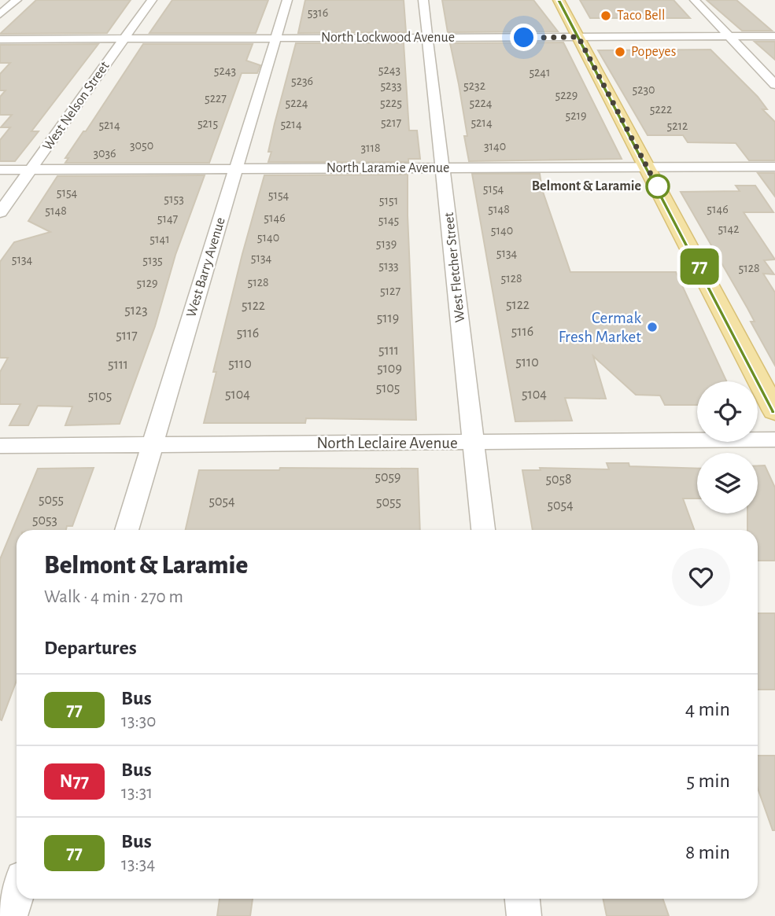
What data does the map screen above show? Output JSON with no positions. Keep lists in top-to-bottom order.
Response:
{
  "streets": {
    "street": [
      "North Lockwood Avenue",
      "West Nelson Street",
      "North Laramie Avenue",
      "West Barry Avenue",
      "West Fletcher Street",
      "North Leclaire Avenue"
    ]
  },
  "crossings": [
    ["North Lockwood Avenue", "West Nelson Street"],
    ["North Lockwood Avenue", "West Barry Avenue"],
    ["North Lockwood Avenue", "West Fletcher Street"],
    ["West Nelson Street", "North Laramie Avenue"],
    ["North Laramie Avenue", "West Barry Avenue"],
    ["North Laramie Avenue", "West Fletcher Street"],
    ["West Barry Avenue", "North Leclaire Avenue"],
    ["West Fletcher Street", "North Leclaire Avenue"]
  ],
  "places": [
    "Taco Bell",
    "Popeyes",
    "Belmont & Laramie",
    "Cermak Fresh Market"
  ],
  "lines": ["bus line 77"],
  "house_numbers": [
    "5316",
    "5243",
    "5243",
    "5241",
    "5236",
    "5233",
    "5232",
    "5230",
    "5229",
    "5227",
    "5224",
    "5225",
    "5224",
    "5222",
    "5219",
    "5217",
    "5214",
    "5215",
    "5214",
    "5214",
    "5212",
    "3050",
    "3140",
    "3118",
    "3036",
    "5154",
    "5154",
    "5154",
    "5153",
    "5151",
    "5148",
    "5146",
    "5148",
    "5146",
    "5147",
    "5145",
    "5142",
    "5140",
    "5140",
    "5141",
    "5139",
    "5134",
    "5134",
    "5134",
    "5135",
    "5133",
    "5128",
    "5128",
    "5128",
    "5129",
    "5127",
    "5122",
    "5122",
    "5123",
    "5119",
    "5116",
    "5116",
    "5117",
    "5111",
    "5110",
    "5110",
    "5111",
    "5109",
    "5105",
    "5104",
    "5104",
    "5105",
    "5059",
    "5058",
    "5055",
    "5054",
    "5055",
    "5054",
    "5053"
  ],
  "page": {
    "on_map": "77",
    "heading": [
      ["Belmont & Laramie", "Walk · 4 min · 270 m"],
      "Departures"
    ],
    "list": [
      {
        "mark": "77",
        "name": "Bus",
        "note": "13:30",
        "value": "4 min"
      },
      {
        "mark": "N77",
        "name": "Bus",
        "note": "13:31",
        "value": "5 min"
      },
      {
        "mark": "77",
        "name": "Bus",
        "note": "13:34",
        "value": "8 min"
      }
    ]
  }
}
